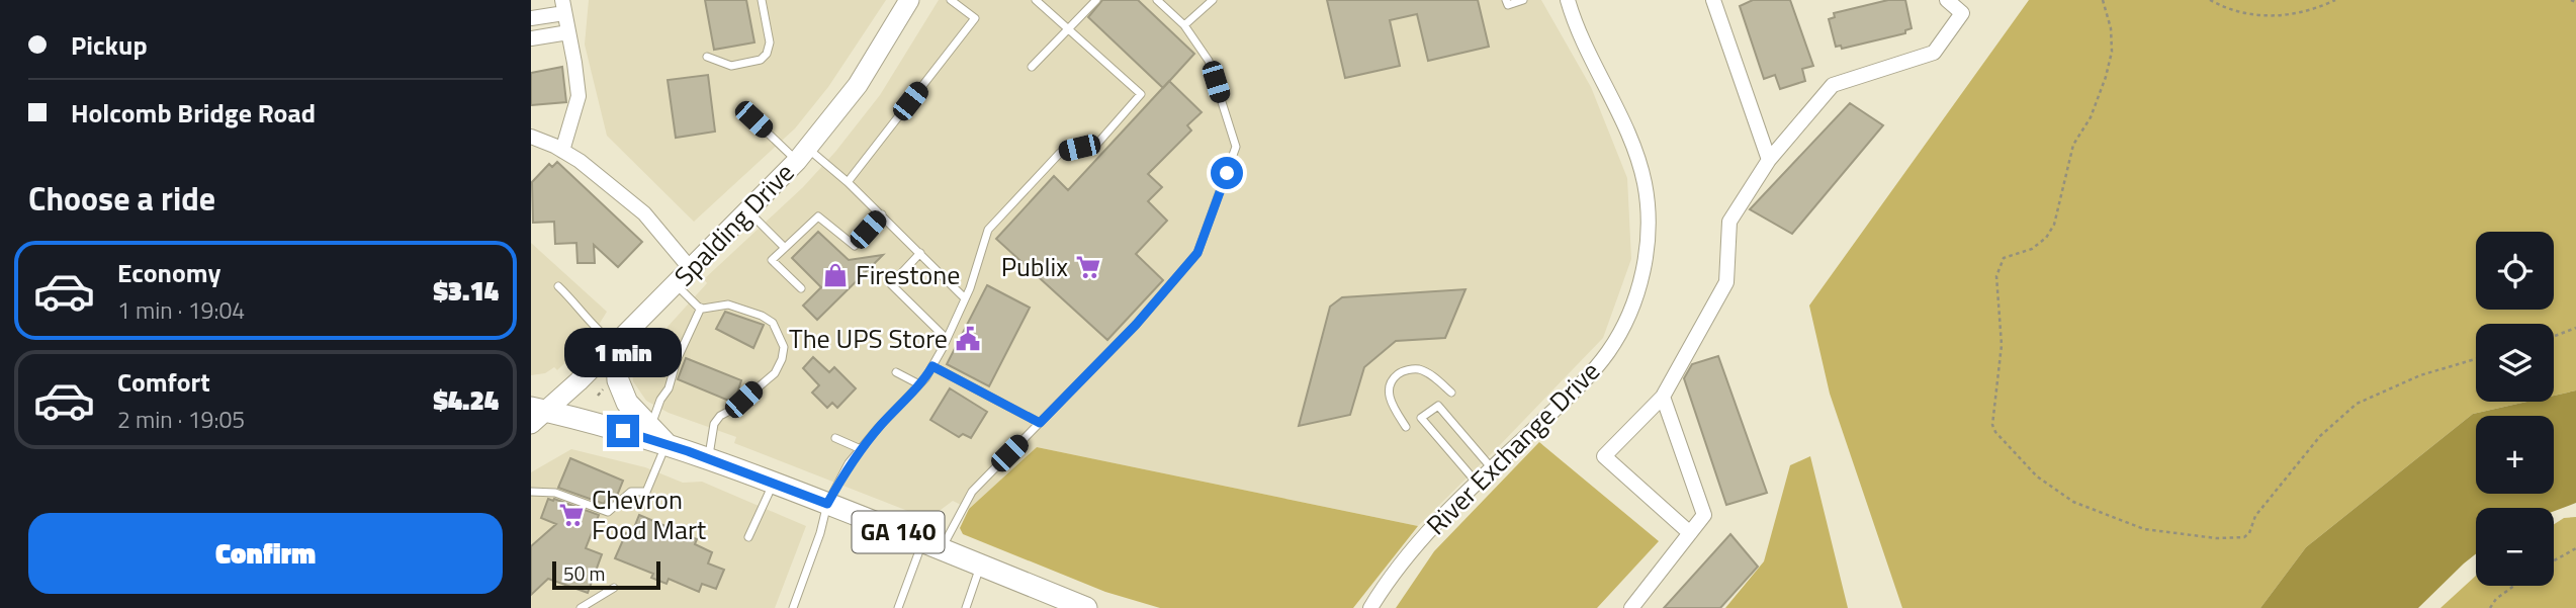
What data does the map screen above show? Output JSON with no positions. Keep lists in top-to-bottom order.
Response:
{
  "streets": {
    "main road": ["Spalding Drive", "GA 140"],
    "street": ["River Exchange Drive"]
  },
  "crossings": [
    ["Spalding Drive", "GA 140"]
  ],
  "places": {
    "supermarket": ["Publix", "Chevron Food Mart"],
    "shop": ["Firestone"],
    "public building": ["The UPS Store"]
  },
  "scale_bar": "50 m",
  "page": {
    "banner": ["Pickup", "Holcomb Bridge Road"],
    "heading": "Choose a ride",
    "map_buttons": ["+", "−"],
    "list": [
      {
        "name": "Economy",
        "note": "1 min · 19:04",
        "value": "$3.14"
      },
      {
        "name": "Comfort",
        "note": "2 min · 19:05",
        "value": "$4.24"
      }
    ],
    "bubble": "1 min",
    "buttons": "Confirm",
    "scale": "50 m"
  }
}
